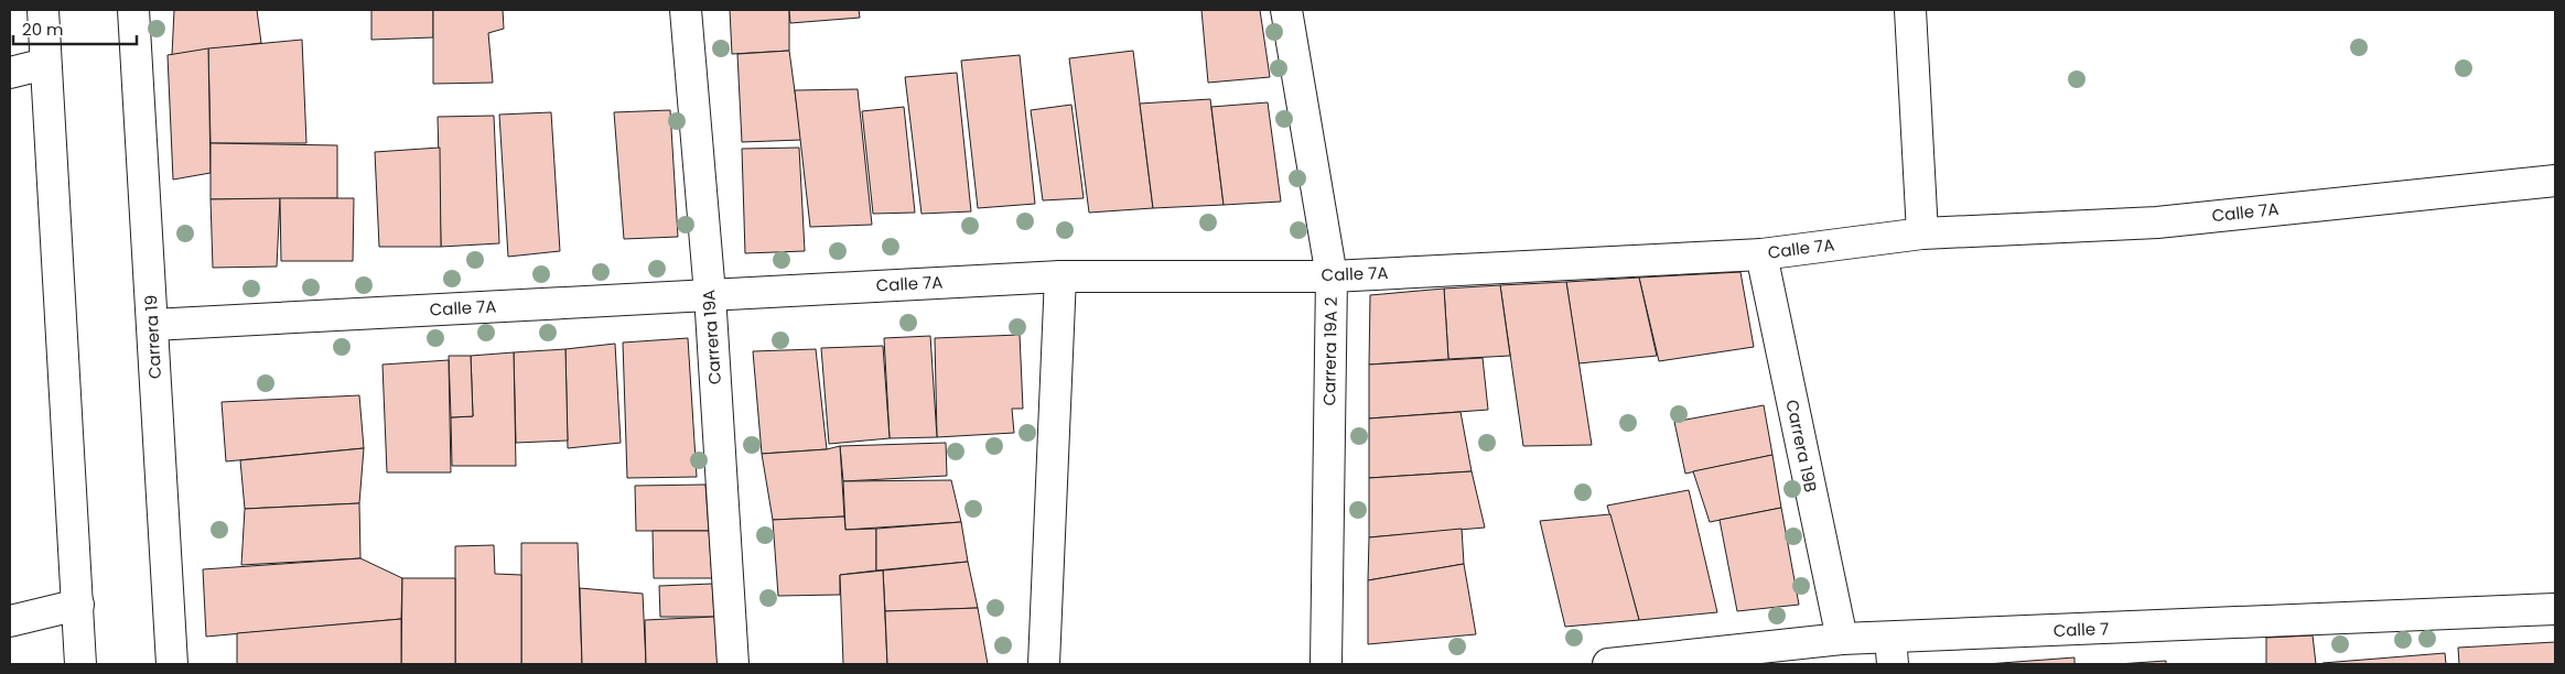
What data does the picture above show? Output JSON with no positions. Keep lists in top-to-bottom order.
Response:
{
  "streets": {
    "main road": [
      "Calle 7A",
      "Carrera 19",
      "Carrera 19A",
      "Carrera 19A 2",
      "Carrera 19B",
      "Calle 7"
    ]
  },
  "crossings": [
    ["Calle 7A", "Carrera 19"],
    ["Calle 7A", "Carrera 19A"],
    ["Calle 7A", "Carrera 19A 2"],
    ["Calle 7A", "Carrera 19B"],
    ["Carrera 19B", "Calle 7"]
  ],
  "scale_bar": "20 m"
}
